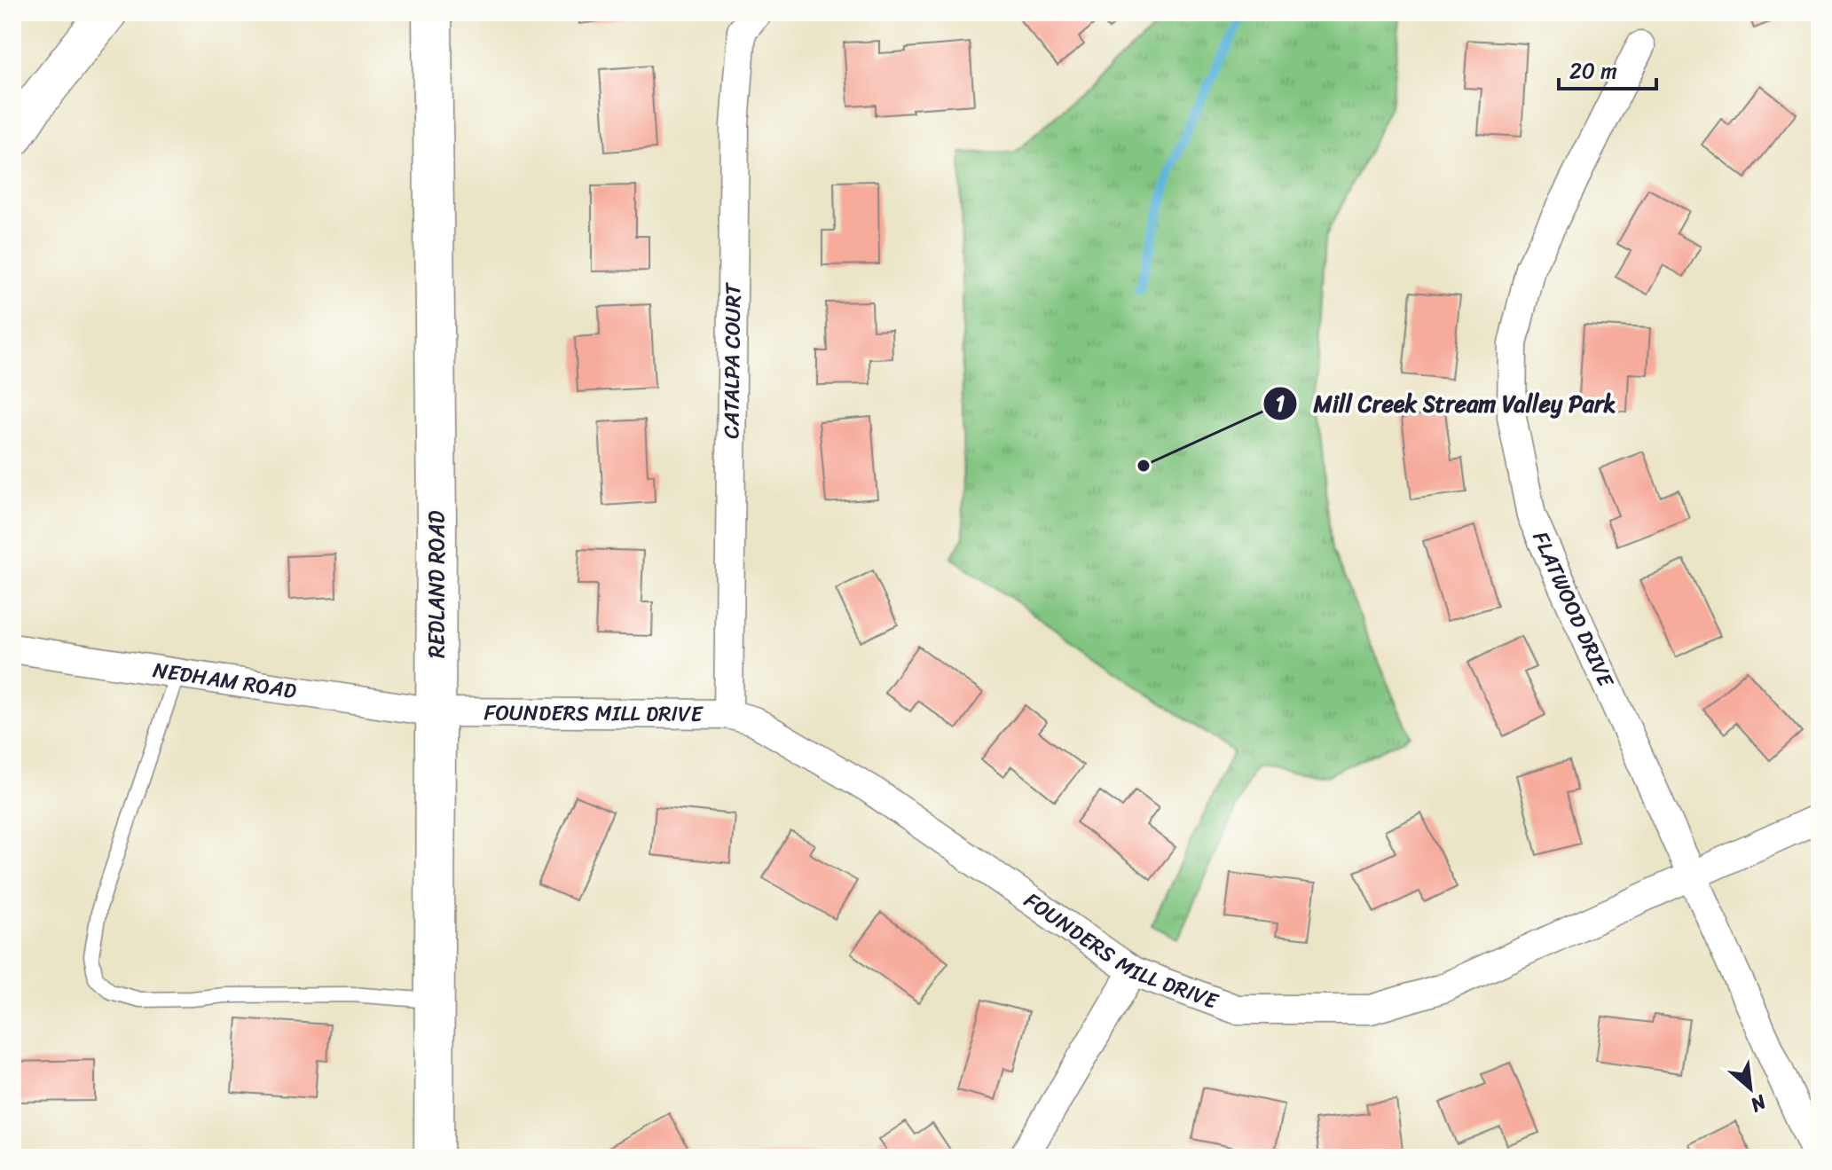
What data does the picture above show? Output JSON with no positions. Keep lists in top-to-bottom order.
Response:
{
  "streets": {
    "main road": ["REDLAND ROAD"],
    "street": [
      "CATALPA COURT",
      "FLATWOOD DRIVE",
      "NEDHAM ROAD",
      "FOUNDERS MILL DRIVE"
    ]
  },
  "crossings": [
    ["CATALPA COURT", "FOUNDERS MILL DRIVE"],
    ["REDLAND ROAD", "NEDHAM ROAD"],
    ["REDLAND ROAD", "FOUNDERS MILL DRIVE"],
    ["FLATWOOD DRIVE", "FOUNDERS MILL DRIVE"],
    ["NEDHAM ROAD", "FOUNDERS MILL DRIVE"]
  ],
  "places": ["Mill Creek Stream Valley Park"],
  "scale_bar": "20 m",
  "north": "bottom right"
}
